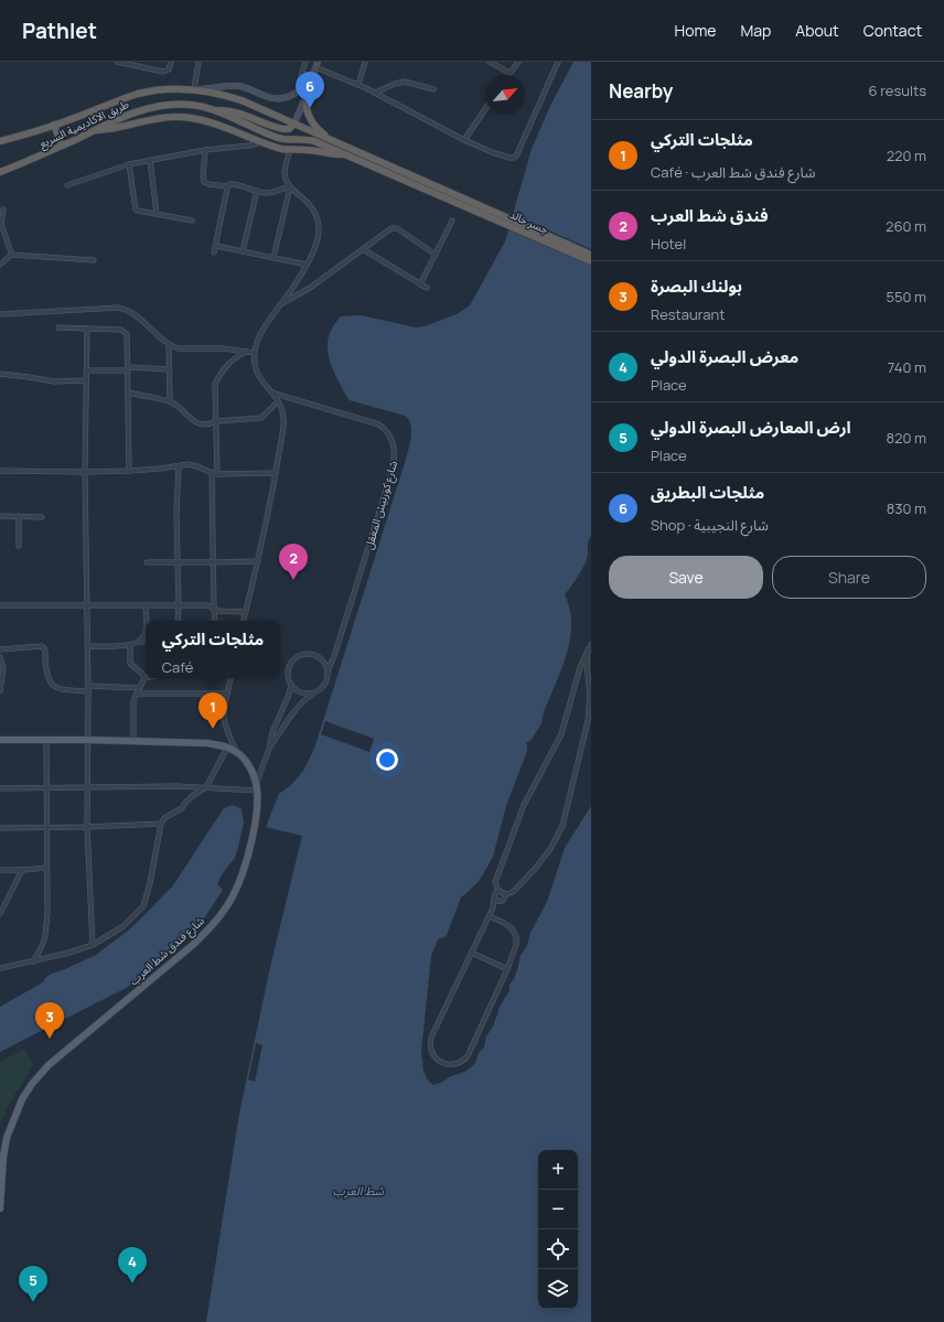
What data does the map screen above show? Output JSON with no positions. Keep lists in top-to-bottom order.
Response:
{
  "streets": {
    "highway": ["طريق الاكاديمية السريع", "جسر خالد"],
    "main road": ["شارع فندق شط العرب"],
    "street": ["شارع كورنيش المعقل"]
  },
  "water": ["شط العرب"],
  "north": "top right",
  "page": {
    "header": "Pathlet",
    "nav": [
      "Home",
      "Map",
      "About",
      "Contact"
    ],
    "heading": ["Nearby", "6 results"],
    "pins": [
      "6",
      "2",
      "1",
      "3",
      "4",
      "5"
    ],
    "list": [
      {
        "mark": "1",
        "name": "مثلجات التركي",
        "note": "Café · شارع فندق شط العرب",
        "value": "220 m"
      },
      {
        "mark": "2",
        "name": "فندق شط العرب",
        "note": "Hotel",
        "value": "260 m"
      },
      {
        "mark": "3",
        "name": "بولنك البصرة",
        "note": "Restaurant",
        "value": "550 m"
      },
      {
        "mark": "4",
        "name": "معرض البصرة الدولي",
        "note": "Place",
        "value": "740 m"
      },
      {
        "mark": "5",
        "name": "ارض المعارض البصرة الدولي",
        "note": "Place",
        "value": "820 m"
      },
      {
        "mark": "6",
        "name": "مثلجات البطريق",
        "note": "Shop · شارع النجيبية",
        "value": "830 m"
      }
    ],
    "buttons": ["Save", "Share"],
    "popup": ["مثلجات التركي", "Café"],
    "map_buttons": ["+", "−"]
  }
}
